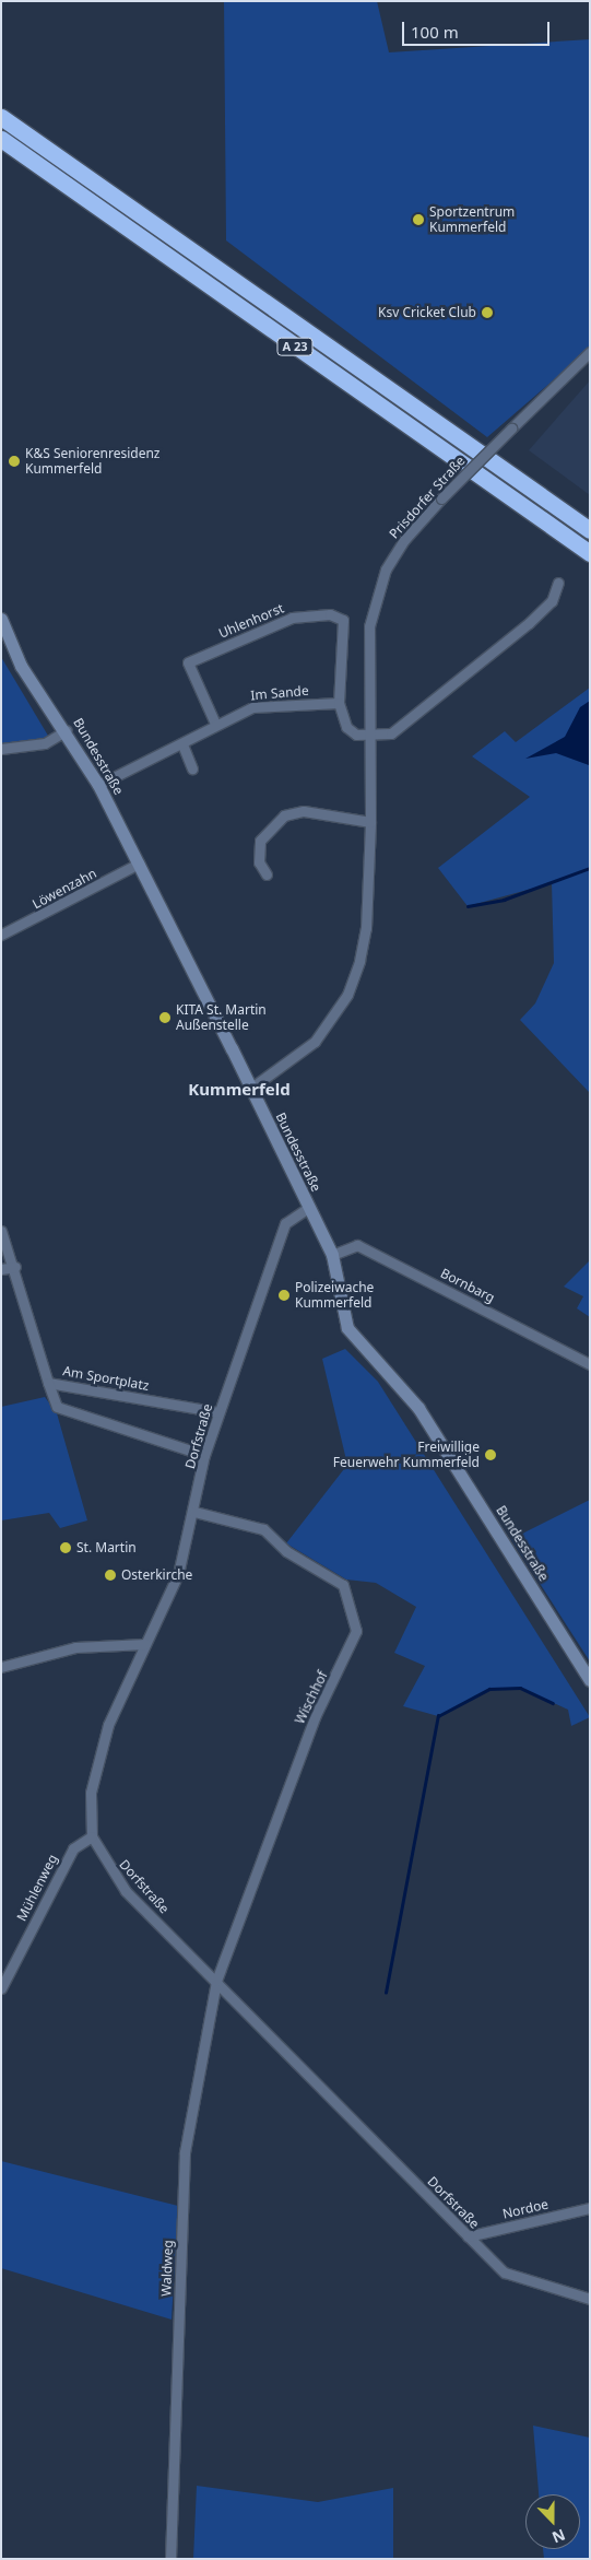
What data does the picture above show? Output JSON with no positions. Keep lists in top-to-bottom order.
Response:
{
  "streets": {
    "highway": ["A 23"],
    "street": [
      "Prisdorfer Straße",
      "Uhlenhorst",
      "Im Sande",
      "Bundesstraße",
      "Löwenzahn",
      "Bornbarg",
      "Am Sportplatz",
      "Dorfstraße",
      "Wischhof",
      "Mühlenweg",
      "Nordoe",
      "Waldweg"
    ]
  },
  "crossings": [
    ["Prisdorfer Straße", "Bundesstraße"],
    ["Uhlenhorst", "Im Sande"],
    ["Im Sande", "Bundesstraße"],
    ["Bundesstraße", "Löwenzahn"],
    ["Bundesstraße", "Bornbarg"],
    ["Bundesstraße", "Dorfstraße"],
    ["Am Sportplatz", "Dorfstraße"],
    ["Dorfstraße", "Wischhof"],
    ["Dorfstraße", "Mühlenweg"],
    ["Dorfstraße", "Nordoe"],
    ["Dorfstraße", "Waldweg"],
    ["Wischhof", "Waldweg"]
  ],
  "districts": ["Kummerfeld"],
  "places": [
    "Sportzentrum Kummerfeld",
    "Ksv Cricket Club",
    "K&S Seniorenresidenz Kummerfeld",
    "KITA St. Martin Außenstelle",
    "Polizeiwache Kummerfeld",
    "Freiwillige Feuerwehr Kummerfeld",
    "St. Martin",
    "Osterkirche"
  ],
  "scale_bar": "100 m",
  "north": "bottom"
}
